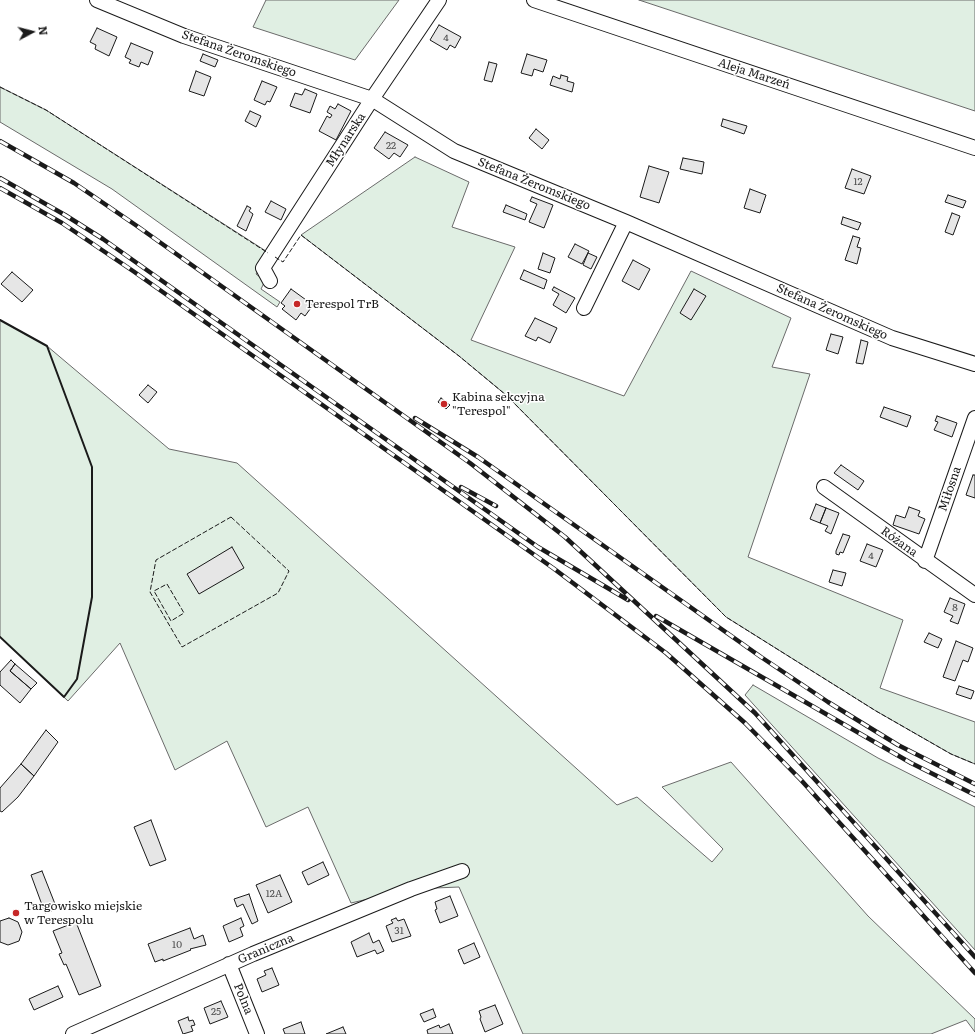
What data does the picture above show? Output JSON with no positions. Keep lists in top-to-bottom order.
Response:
{
  "streets": {
    "street": [
      "Stefana Żeromskiego",
      "Aleja Marzeń",
      "Młynarska",
      "Miłosna",
      "Różana",
      "Graniczna",
      "Polna"
    ]
  },
  "crossings": [
    ["Stefana Żeromskiego", "Młynarska"],
    ["Miłosna", "Różana"],
    ["Graniczna", "Polna"]
  ],
  "places": ["Terespol TrB", "Kabina sekcyjna \"Terespol\"", "Targowisko miejskie w Terespolu"],
  "house_numbers": [
    "4",
    "22",
    "12",
    "4",
    "8",
    "12A",
    "31",
    "10",
    "25"
  ],
  "north": "right"
}
